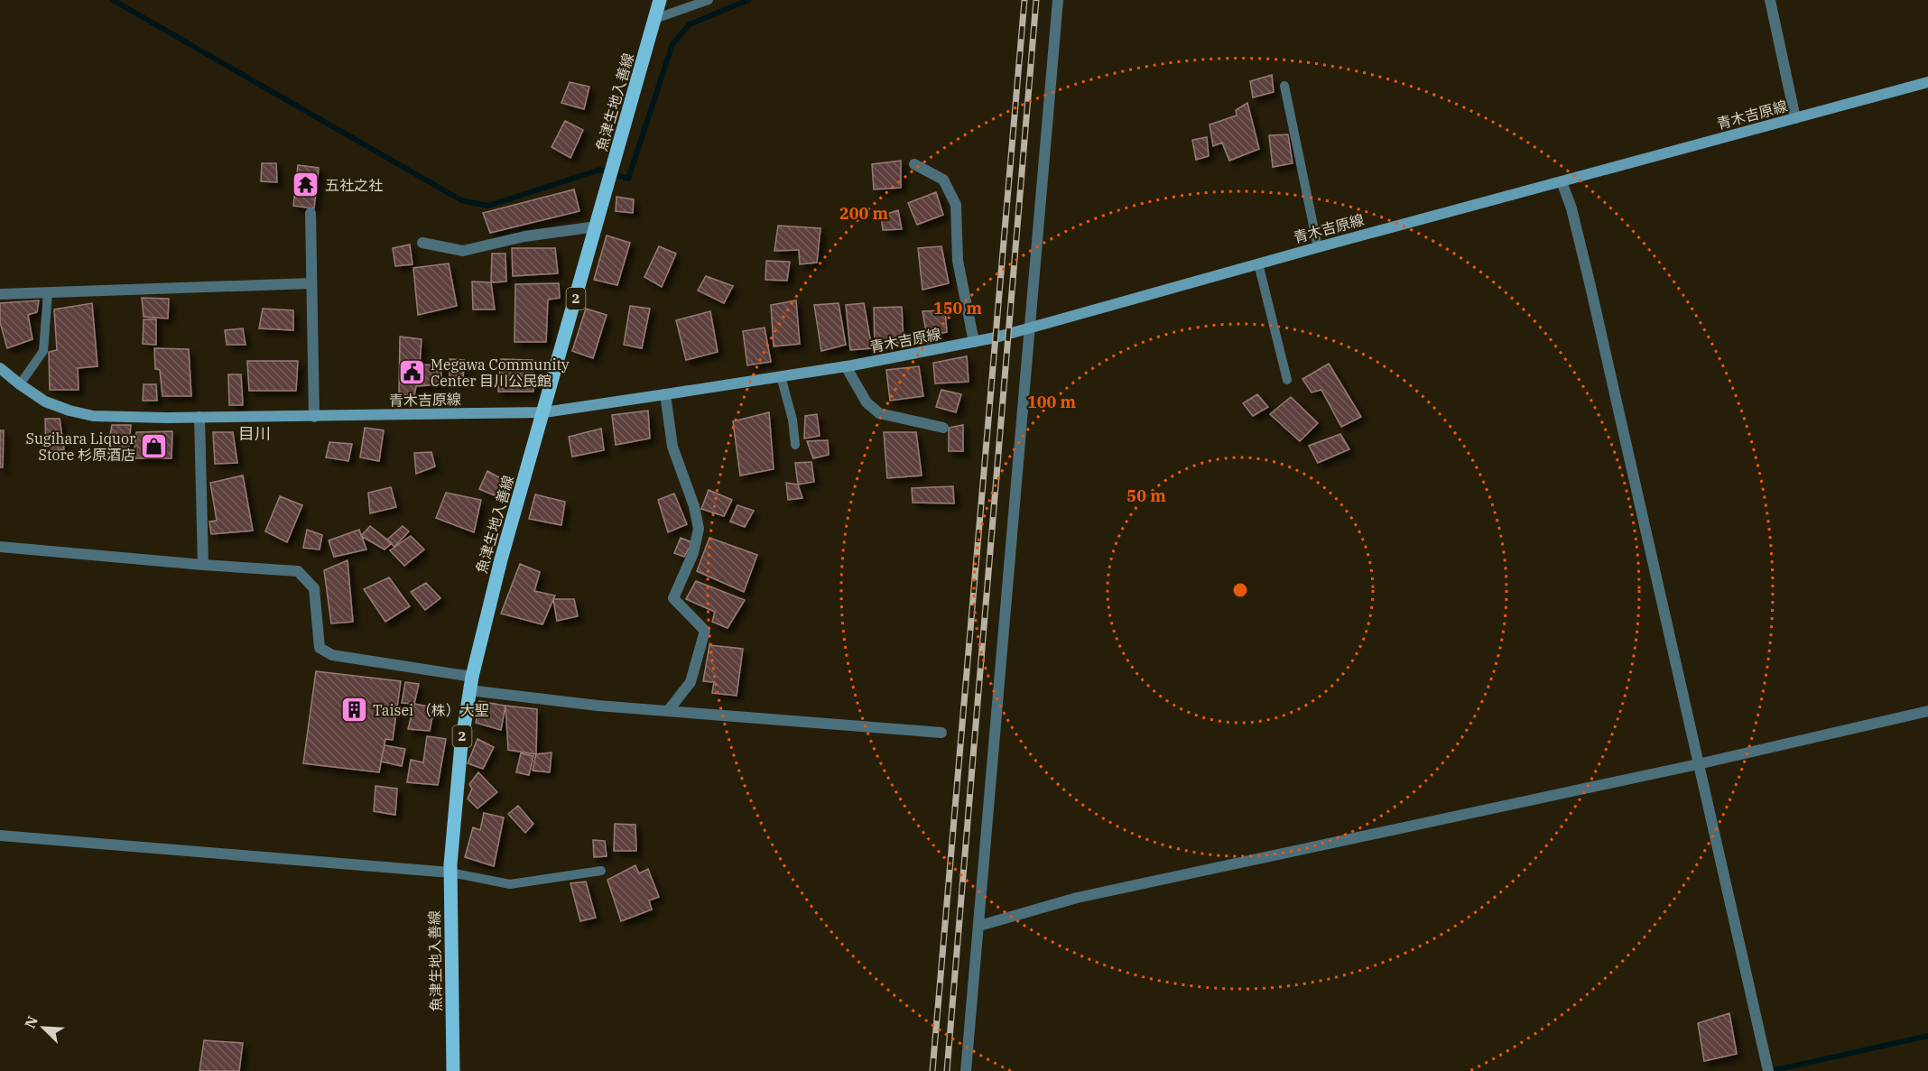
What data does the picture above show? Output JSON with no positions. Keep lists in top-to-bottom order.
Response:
{
  "streets": {
    "main road": ["魚津生地入善線", "青木吉原線", "2"]
  },
  "crossings": [
    ["魚津生地入善線", "青木吉原線"]
  ],
  "districts": ["目川"],
  "places": {
    "temple": ["五社之社"],
    "public building": ["Megawa Community Center 目川公民館"],
    "shop": ["Sugihara Liquor Store 杉原酒店"],
    "building": ["Taisei （株）大聖"]
  },
  "north": "top left",
  "rings": [
    "200 m",
    "150 m",
    "100 m",
    "50 m"
  ]
}
